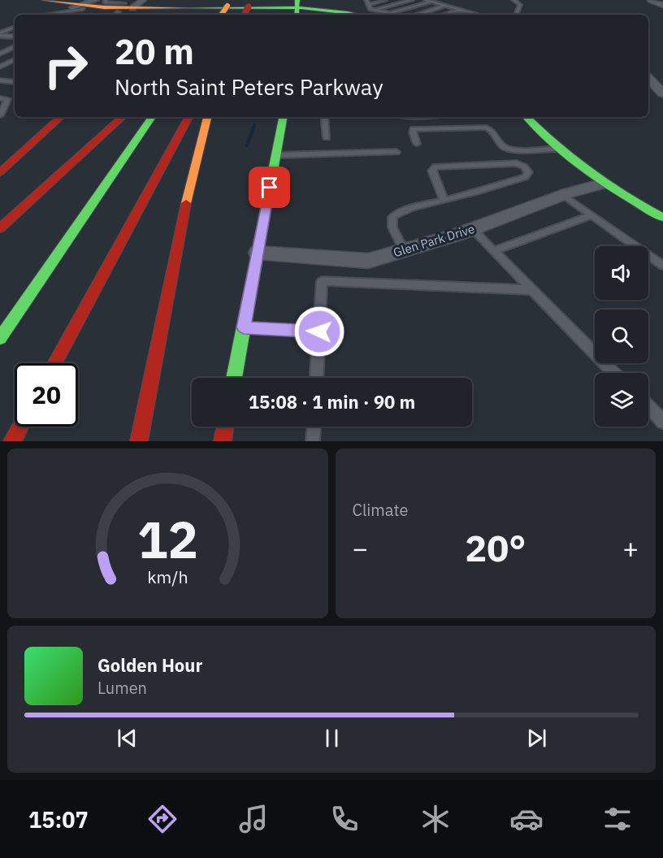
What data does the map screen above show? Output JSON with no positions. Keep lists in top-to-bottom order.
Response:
{
  "streets": {
    "street": ["Glen Park Drive"]
  },
  "page": {
    "turn": ["20 m", "North Saint Peters Parkway"],
    "limit": "20",
    "trip": "15:08 · 1 min · 90 m",
    "tile": "Climate",
    "heat": ["−", "20°", "+"],
    "song": ["Golden Hour", "Lumen"],
    "tabs": "15:07",
    "gauge": ["12", "km/h"]
  }
}
